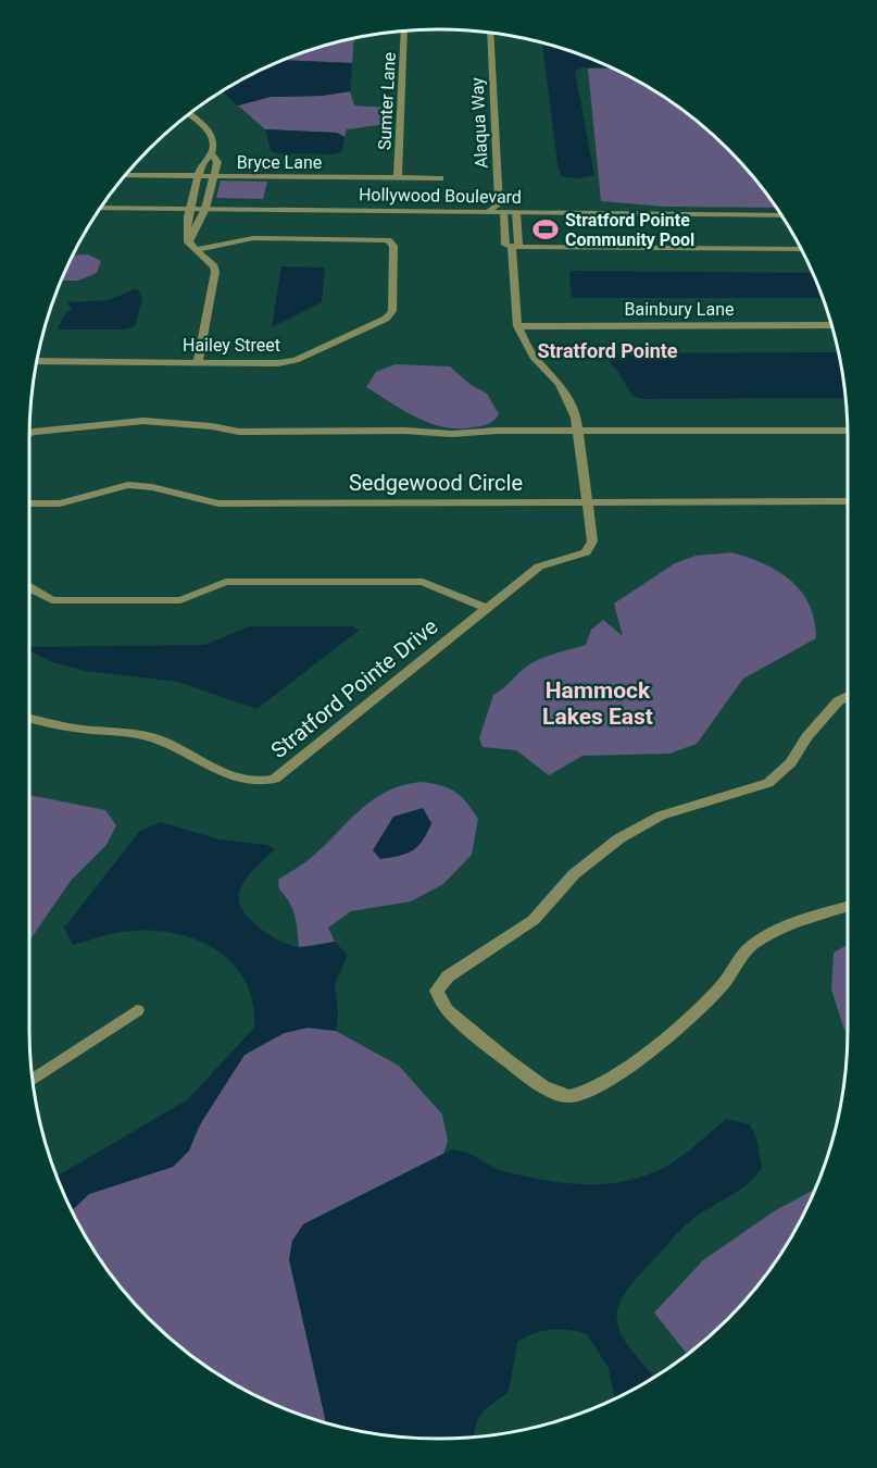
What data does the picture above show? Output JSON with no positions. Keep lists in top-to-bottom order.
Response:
{
  "streets": {
    "street": [
      "Sumter Lane",
      "Alaqua Way",
      "Bryce Lane",
      "Hollywood Boulevard",
      "Bainbury Lane",
      "Hailey Street",
      "Sedgewood Circle",
      "Stratford Pointe Drive"
    ]
  },
  "crossings": [
    ["Sumter Lane", "Bryce Lane"],
    ["Alaqua Way", "Hollywood Boulevard"],
    ["Alaqua Way", "Stratford Pointe Drive"],
    ["Bainbury Lane", "Stratford Pointe Drive"],
    ["Sedgewood Circle", "Stratford Pointe Drive"]
  ],
  "districts": ["Stratford Pointe", "Hammock Lakes East"],
  "places": {
    "sports": ["Stratford Pointe Community Pool"]
  }
}
